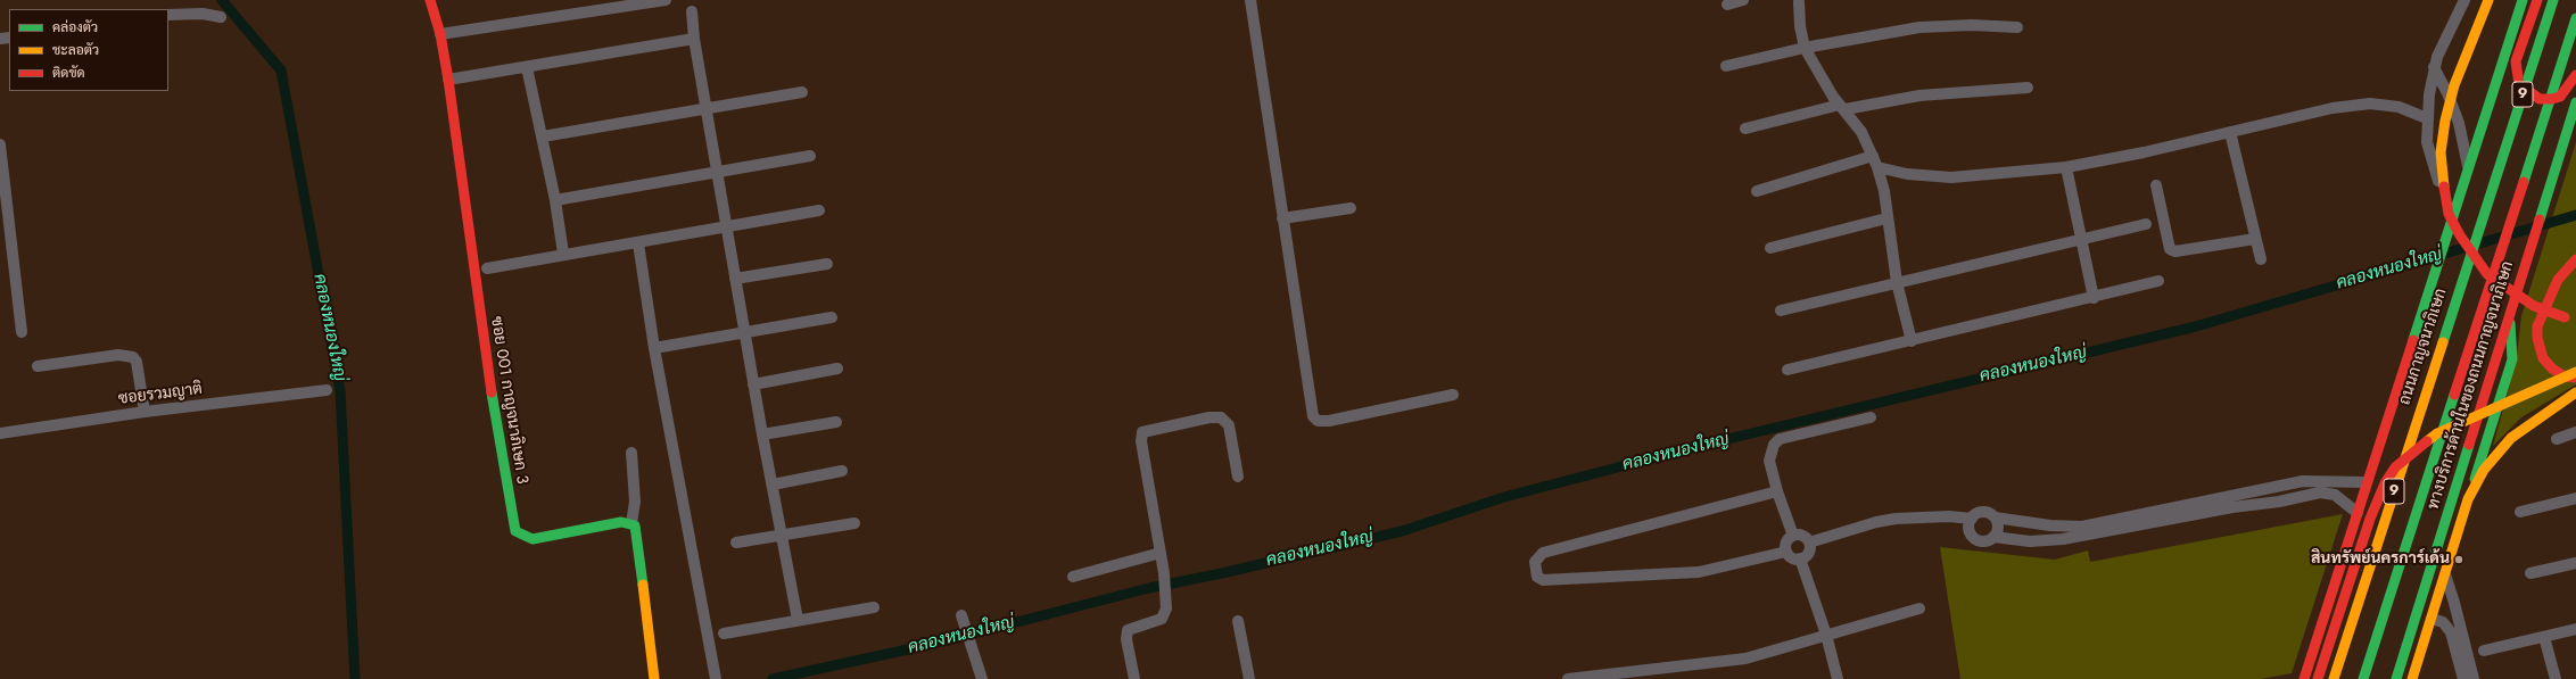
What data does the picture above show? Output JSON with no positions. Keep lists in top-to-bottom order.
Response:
{
  "streets": {
    "main road": [
      "9",
      "ถนนกาญจนาภิเษก",
      "ทางบริการด้านในของถนนกาญจนาภิเษก",
      "ซอย 001 กาญจนาภิเษก 3"
    ],
    "street": ["ซอยรวมญาติ"]
  },
  "water": ["คลองหนองใหญ่"],
  "places": ["สินทรัพย์นครการ์เด้น"],
  "legend": ["คล่องตัว", "ชะลอตัว", "ติดขัด"]
}
